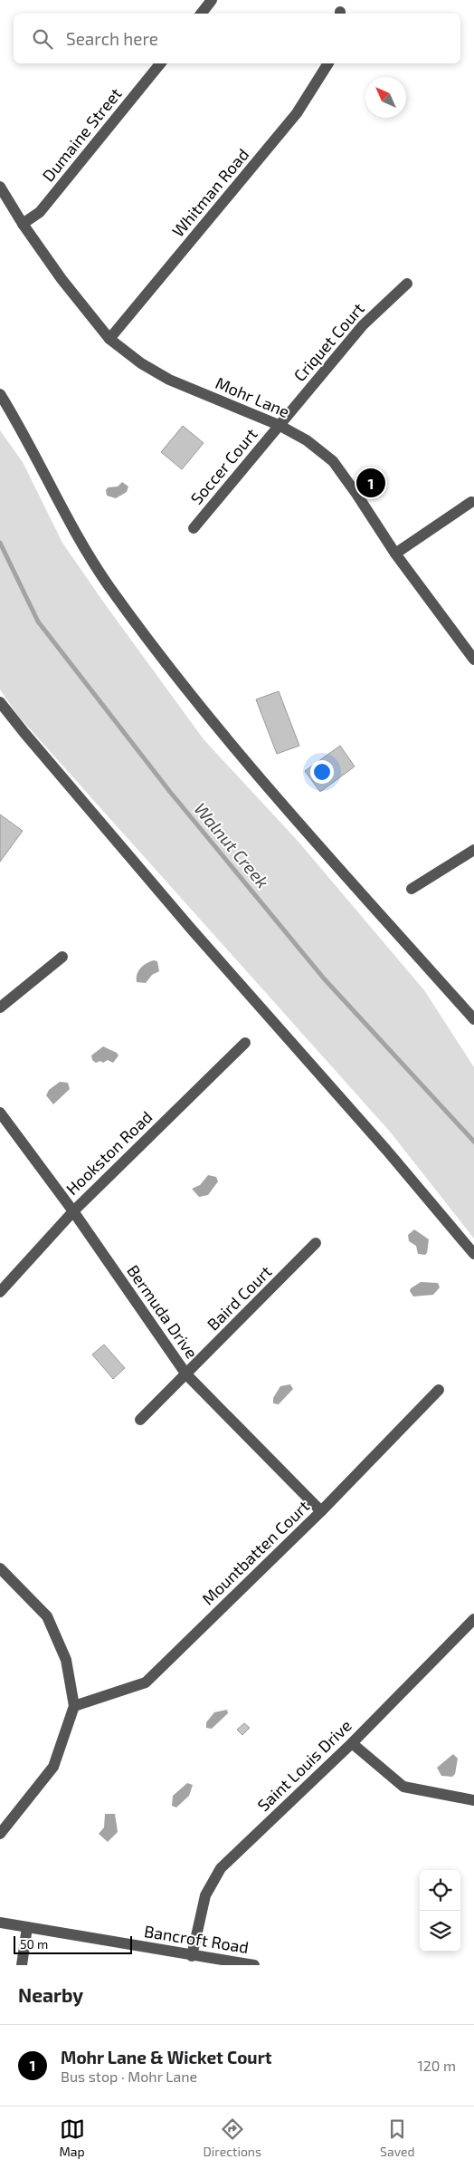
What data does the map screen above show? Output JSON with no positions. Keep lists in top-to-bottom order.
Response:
{
  "streets": {
    "street": [
      "Dumaine Street",
      "Whitman Road",
      "Criquet Court",
      "Mohr Lane",
      "Soccer Court",
      "Hookston Road",
      "Baird Court",
      "Bermuda Drive",
      "Mountbatten Court",
      "Saint Louis Drive",
      "Bancroft Road"
    ]
  },
  "crossings": [
    ["Dumaine Street", "Mohr Lane"],
    ["Whitman Road", "Mohr Lane"],
    ["Criquet Court", "Mohr Lane"],
    ["Criquet Court", "Soccer Court"],
    ["Mohr Lane", "Soccer Court"],
    ["Hookston Road", "Bermuda Drive"],
    ["Baird Court", "Bermuda Drive"],
    ["Bermuda Drive", "Mountbatten Court"],
    ["Saint Louis Drive", "Bancroft Road"]
  ],
  "water": ["Walnut Creek"],
  "scale_bar": "50 m",
  "north": "top left",
  "page": {
    "search": "Search here",
    "pins": "1",
    "scale": "50 m",
    "heading": "Nearby",
    "list": [
      {
        "mark": "1",
        "name": "Mohr Lane & Wicket Court",
        "note": "Bus stop · Mohr Lane",
        "value": "120 m"
      }
    ],
    "nav": ["Map", "Directions", "Saved"]
  }
}
